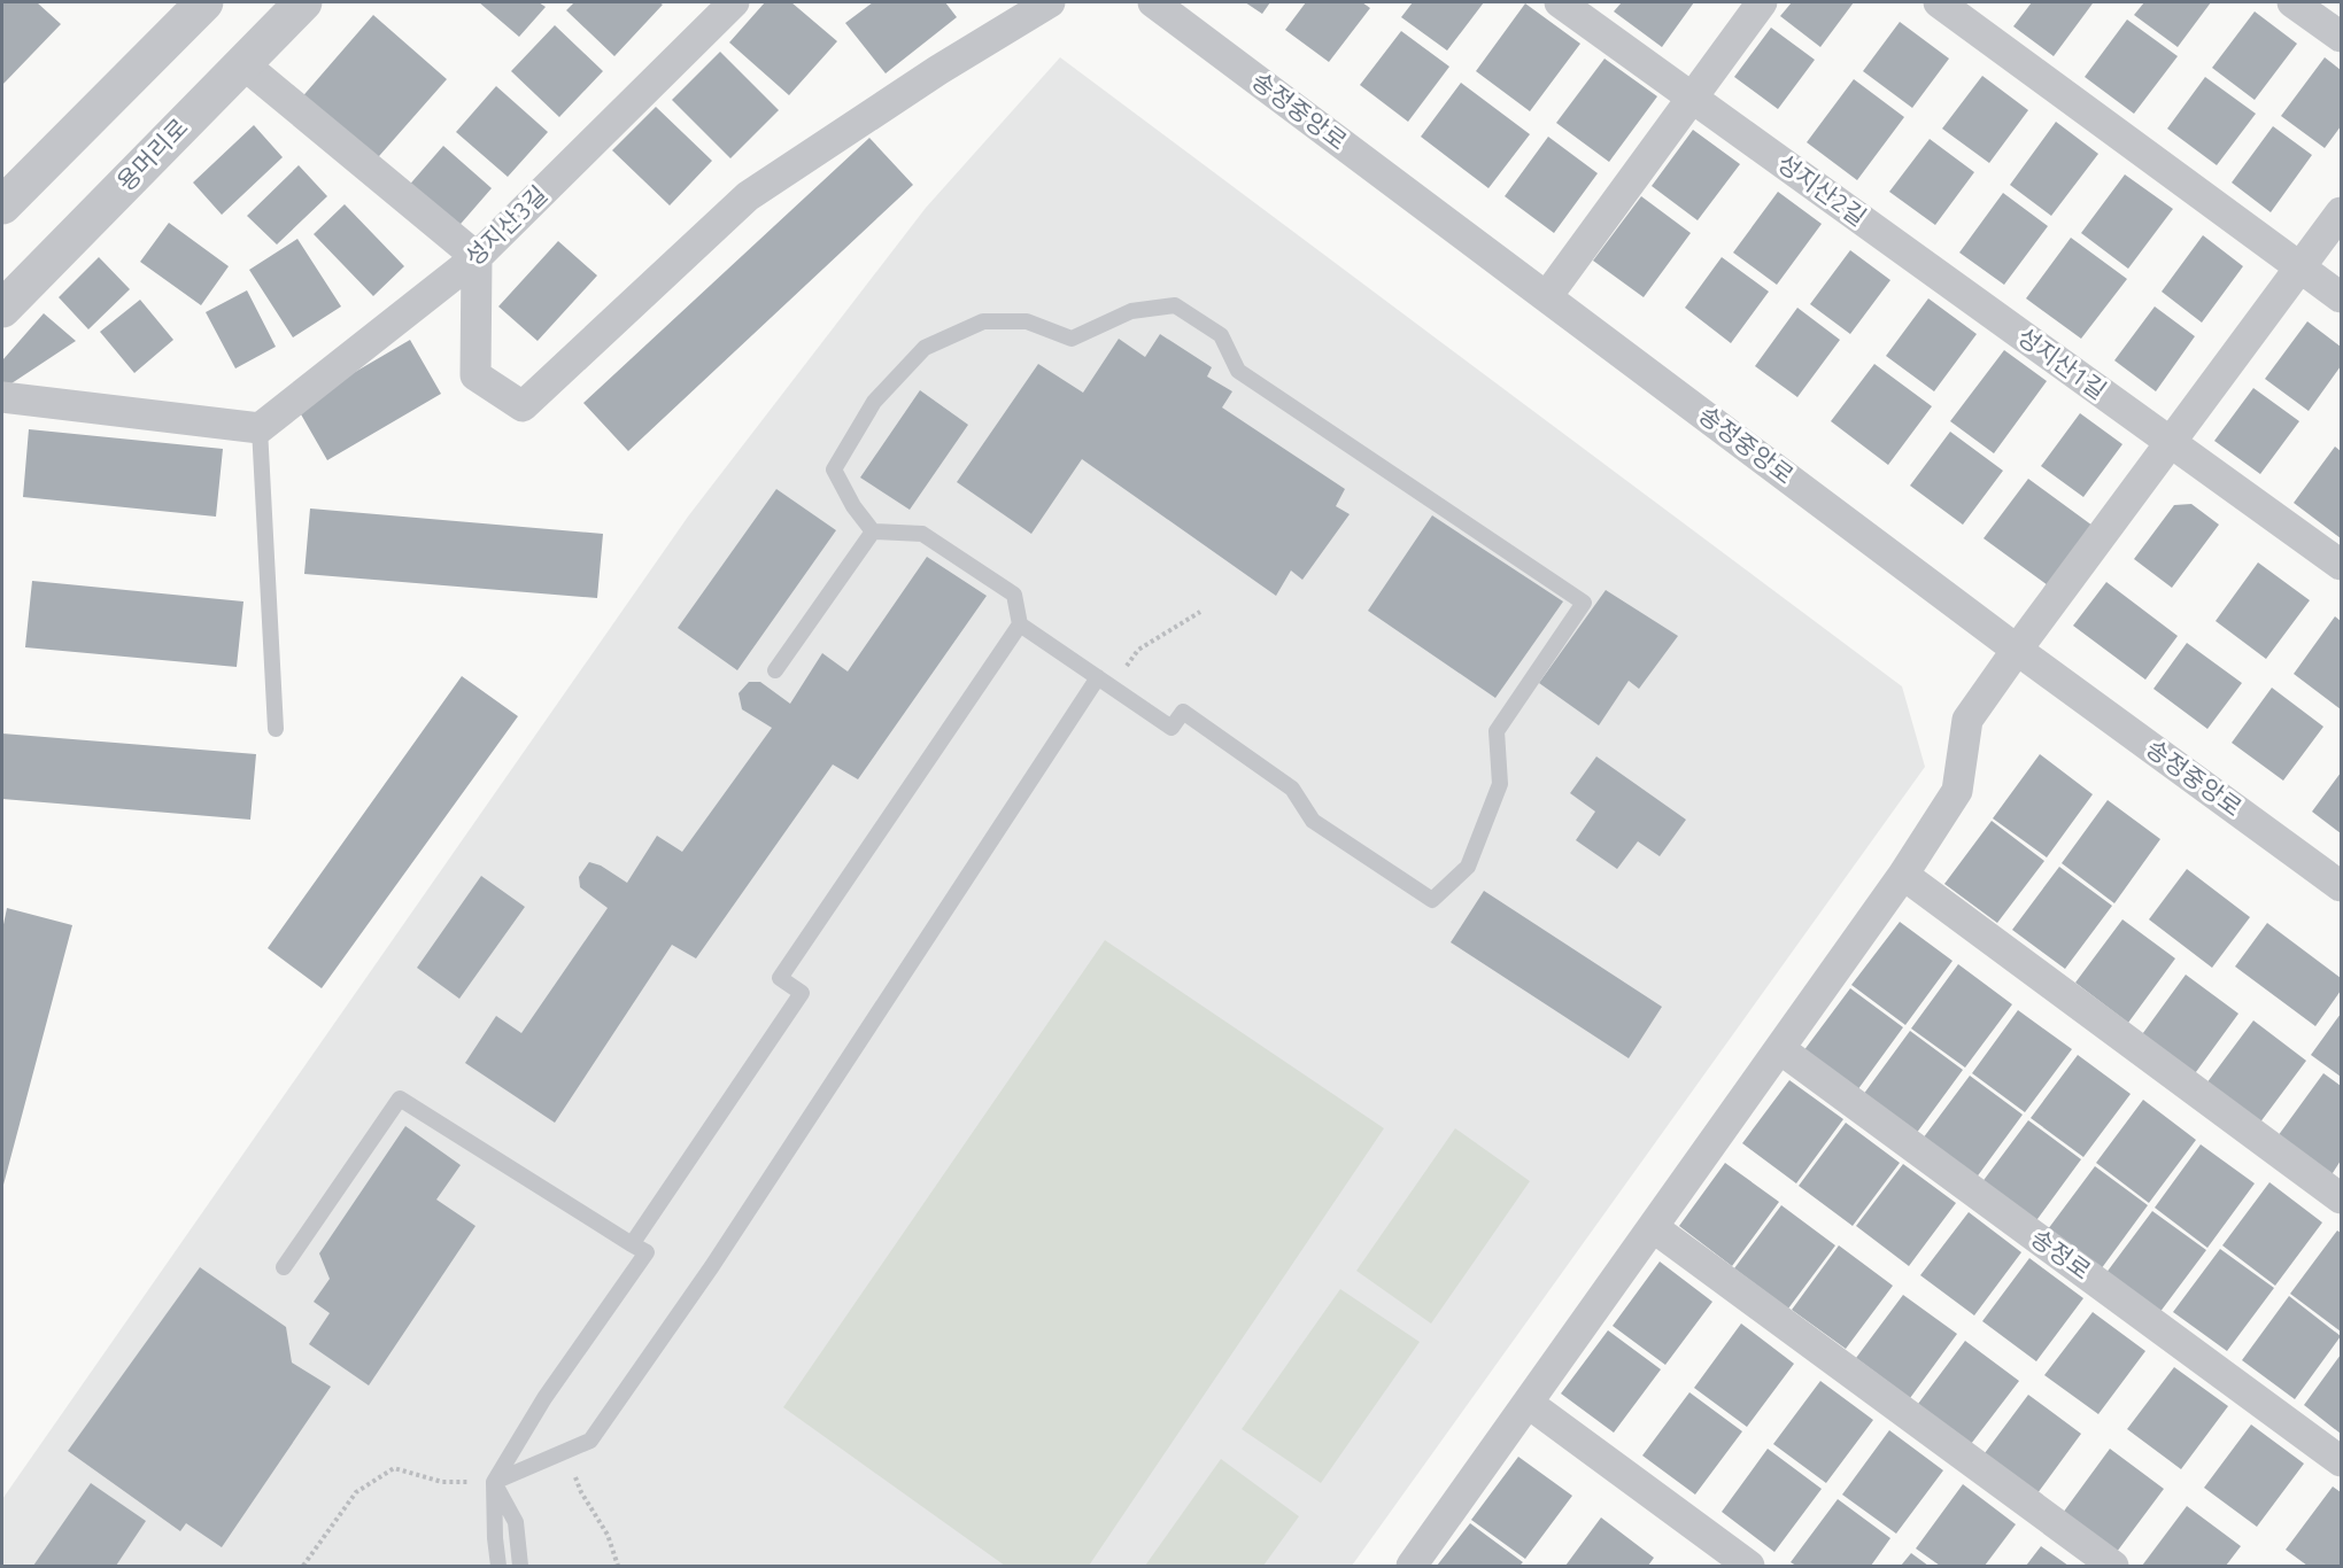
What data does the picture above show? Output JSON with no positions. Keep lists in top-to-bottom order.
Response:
{
  "streets": {
    "street": [
      "송정중앙로",
      "용머리로",
      "성지산2길",
      "성지산3길",
      "성지산1길",
      "송정로"
    ]
  },
  "crossings": [
    ["성지산2길", "성지산1길"]
  ]
}
